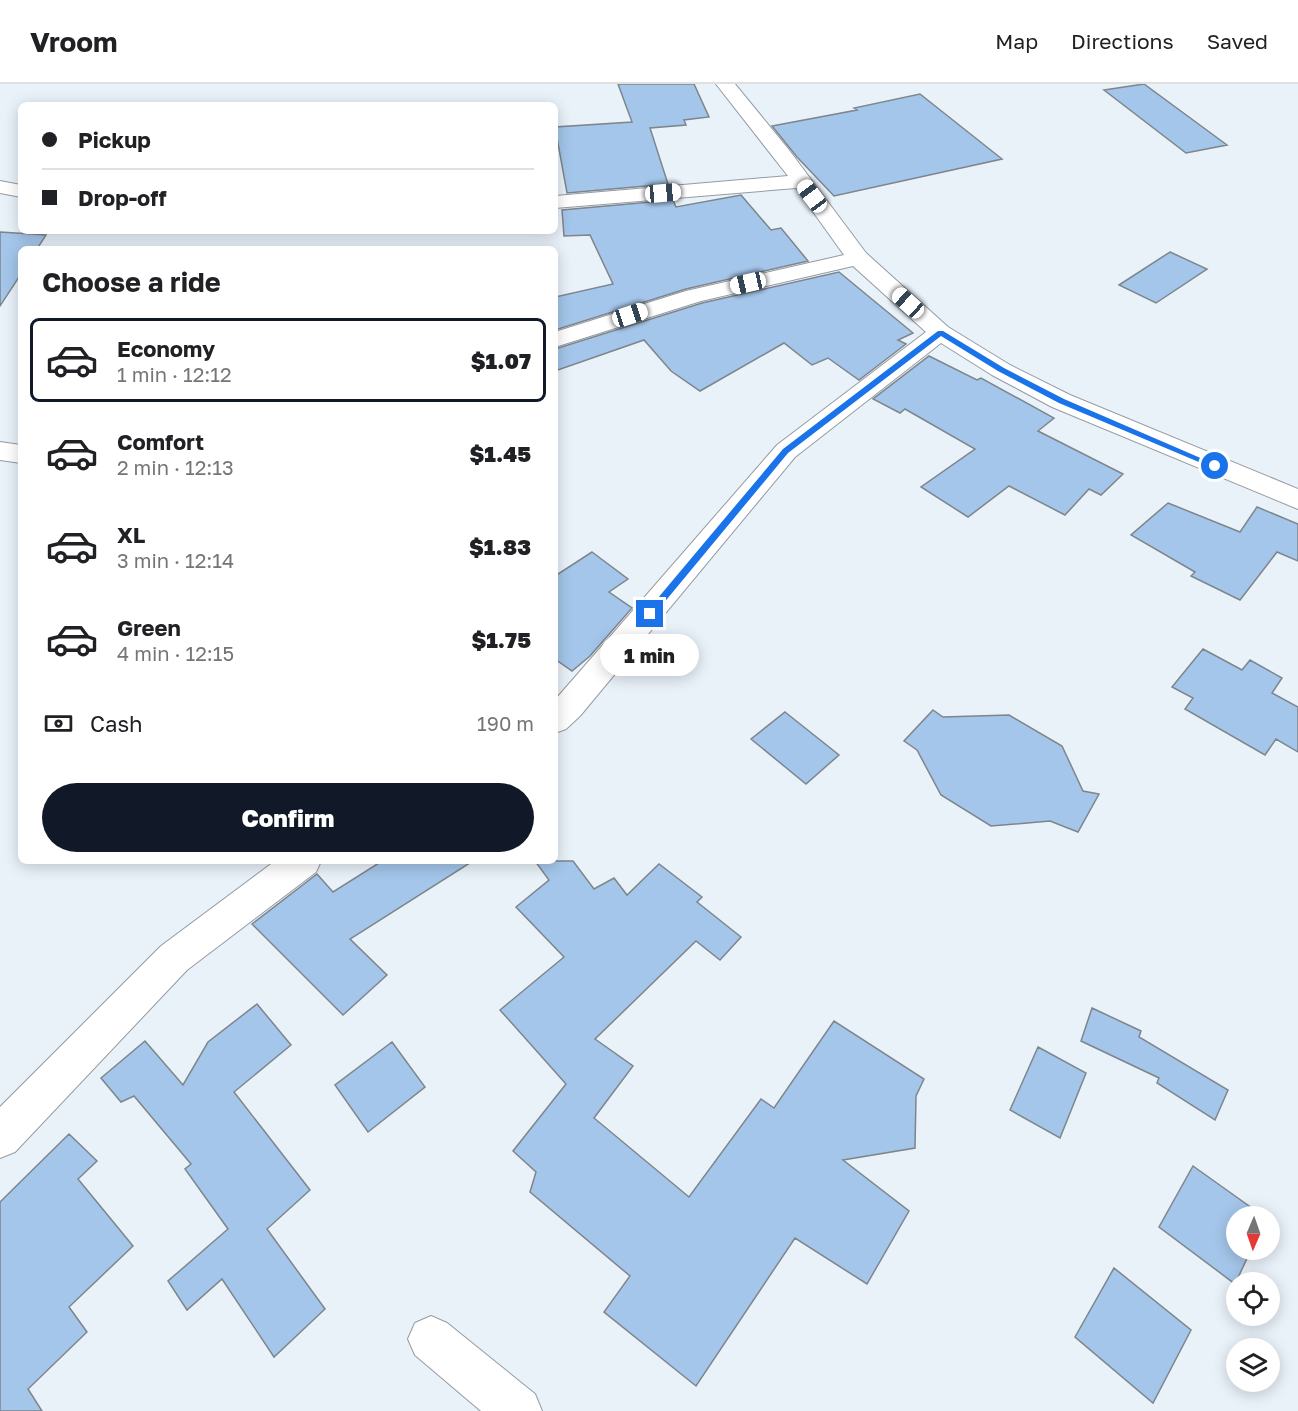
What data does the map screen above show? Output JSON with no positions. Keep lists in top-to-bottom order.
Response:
{
  "north": "bottom",
  "page": {
    "header": "Vroom",
    "nav": ["Map", "Directions", "Saved"],
    "banner": ["Pickup", "Drop-off"],
    "heading": "Choose a ride",
    "list": [
      {
        "name": "Economy",
        "note": "1 min · 12:12",
        "value": "$1.07"
      },
      {
        "name": "Comfort",
        "note": "2 min · 12:13",
        "value": "$1.45"
      },
      {
        "name": "XL",
        "note": "3 min · 12:14",
        "value": "$1.83"
      },
      {
        "name": "Green",
        "note": "4 min · 12:15",
        "value": "$1.75"
      }
    ],
    "bubble": "1 min",
    "pay": ["Cash", "190 m"],
    "buttons": "Confirm"
  }
}
